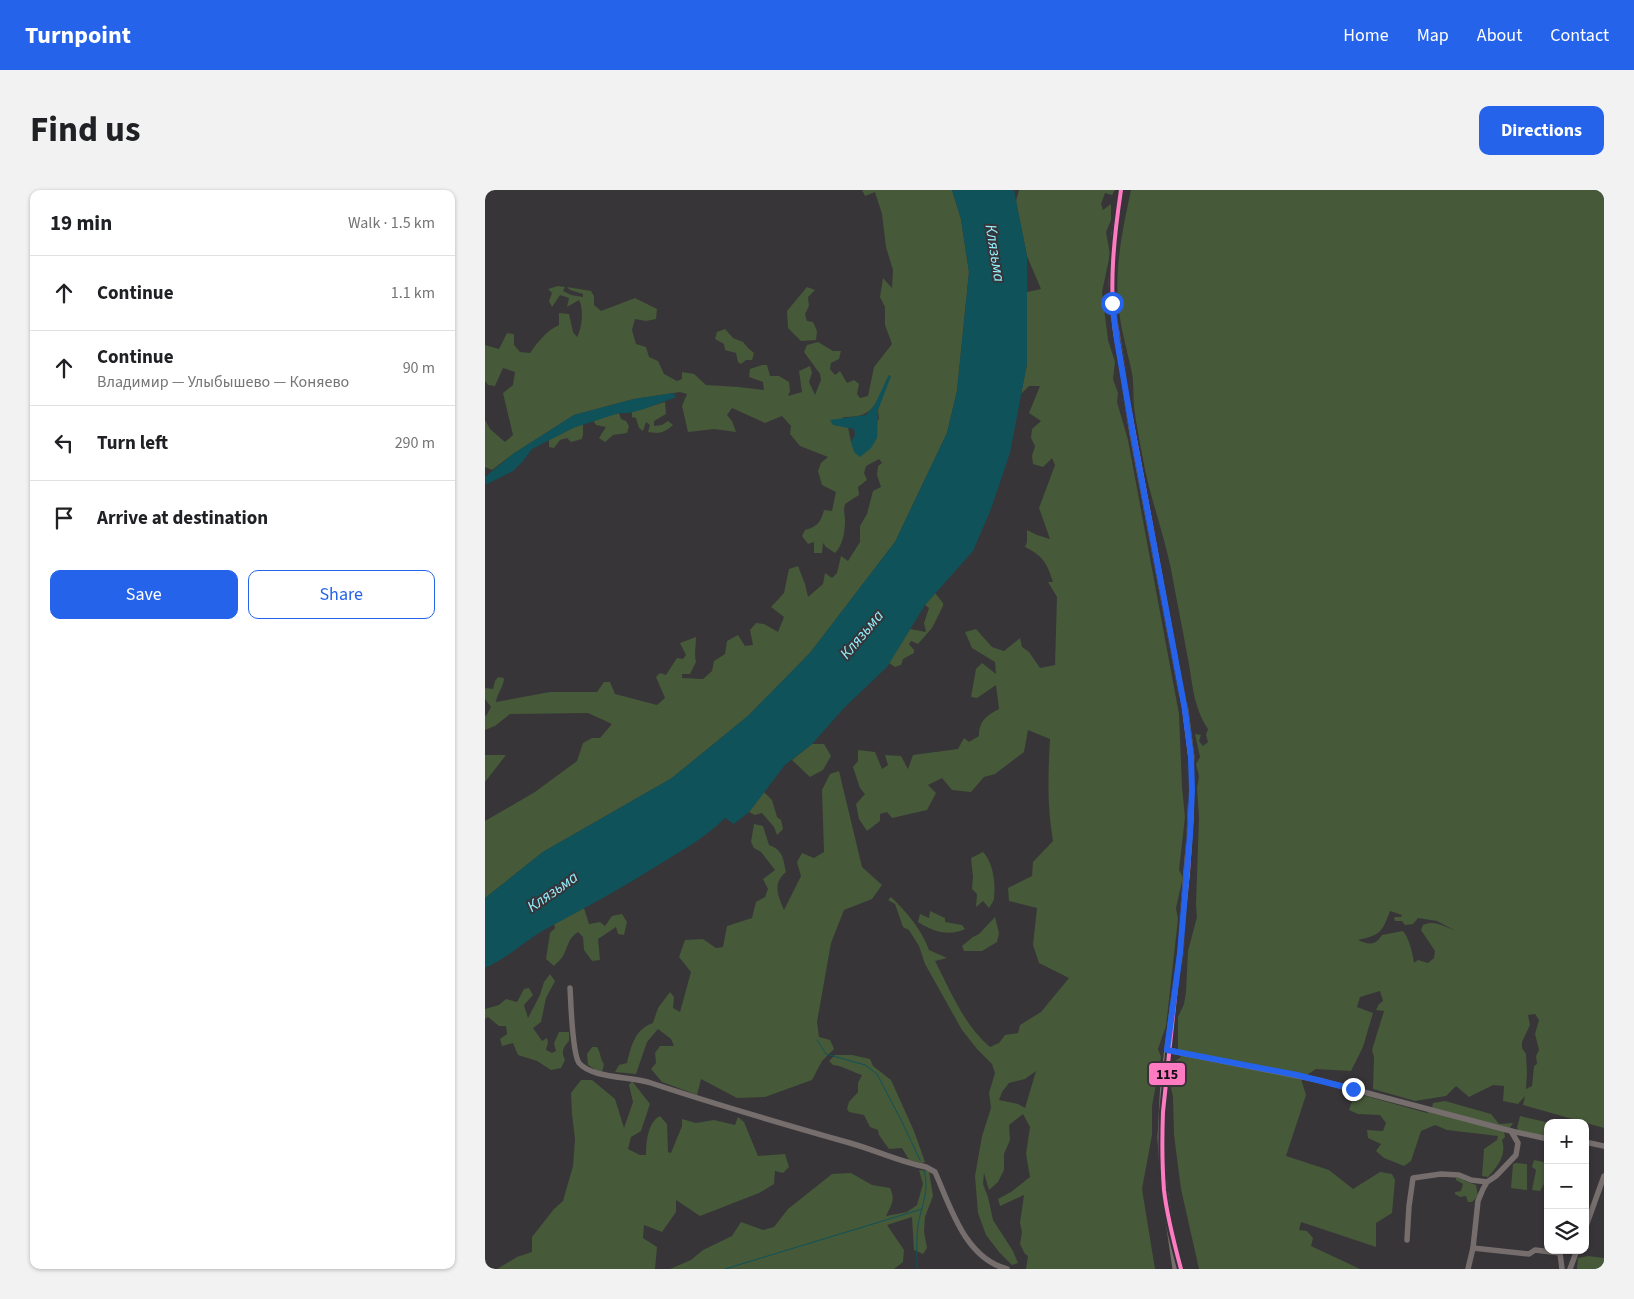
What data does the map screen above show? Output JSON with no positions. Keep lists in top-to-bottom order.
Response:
{
  "water": ["Клязьма"],
  "lines": ["transit line 115"],
  "page": {
    "header": "Turnpoint",
    "nav": [
      "Home",
      "Map",
      "About",
      "Contact"
    ],
    "title": "Find us",
    "buttons": [
      "Directions",
      ["Save", "Share"]
    ],
    "heading": ["19 min", "Walk · 1.5 km"],
    "list": [
      ["Continue", "1.1 km"],
      ["Continue", "Владимир — Улыбышево — Коняево", "90 m"],
      ["Turn left", "290 m"],
      "Arrive at destination"
    ],
    "map_buttons": ["+", "−"]
  }
}
